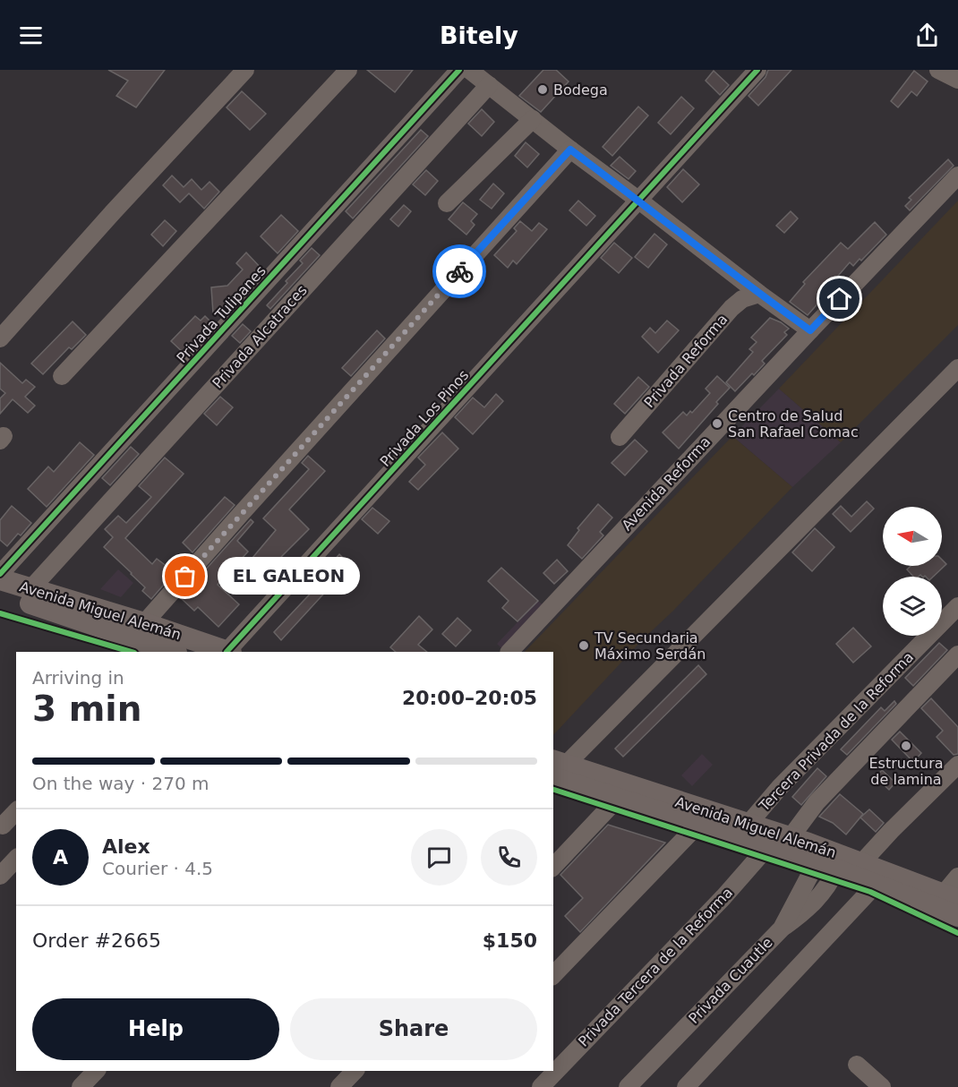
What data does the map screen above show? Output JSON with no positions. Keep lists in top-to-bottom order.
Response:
{
  "streets": {
    "main road": ["Avenida Miguel Alemán"],
    "street": [
      "Privada Tulipanes",
      "Privada Alcatraces",
      "Privada Reforma",
      "Privada Los Pinos",
      "Avenida Reforma",
      "Tercera Privada de la Reforma",
      "Privada Tercera de la Reforma",
      "Privada Cuautle"
    ]
  },
  "crossings": [
    ["Privada Alcatraces", "Avenida Miguel Alemán"],
    ["Privada Los Pinos", "Avenida Miguel Alemán"],
    ["Avenida Miguel Alemán", "Tercera Privada de la Reforma"],
    ["Avenida Miguel Alemán", "Privada Tercera de la Reforma"],
    ["Avenida Miguel Alemán", "Privada Cuautle"]
  ],
  "places": [
    "Bodega",
    "Centro de Salud San Rafael Comac",
    "EL GALEON",
    "TV Secundaria Máximo Serdán",
    "Estructura de lamina"
  ],
  "north": "left",
  "page": {
    "header": "Bitely",
    "bubble": "EL GALEON",
    "heading": ["3 min", "Arriving in", "20:00–20:05"],
    "panel": [
      "Alex",
      "Courier · 4.5",
      "Order #2665",
      "$150"
    ],
    "bar": "On the way · 270 m",
    "round": "A",
    "buttons": ["Help", "Share"]
  }
}
